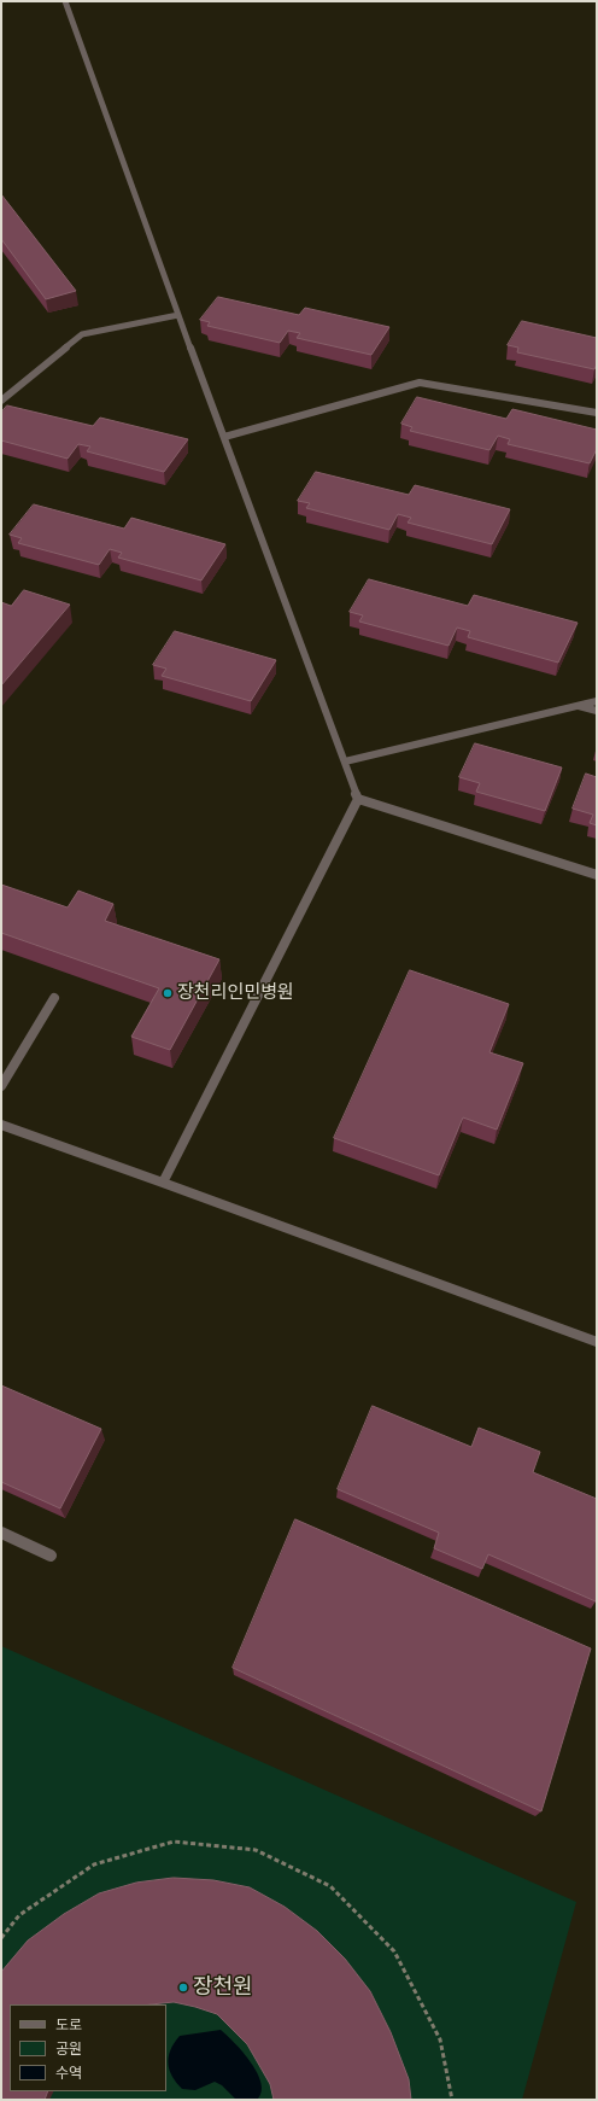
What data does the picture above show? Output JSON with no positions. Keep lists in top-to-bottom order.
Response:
{
  "places": ["장천리인민병원", "장천원"],
  "legend": ["도로", "공원", "수역"]
}
